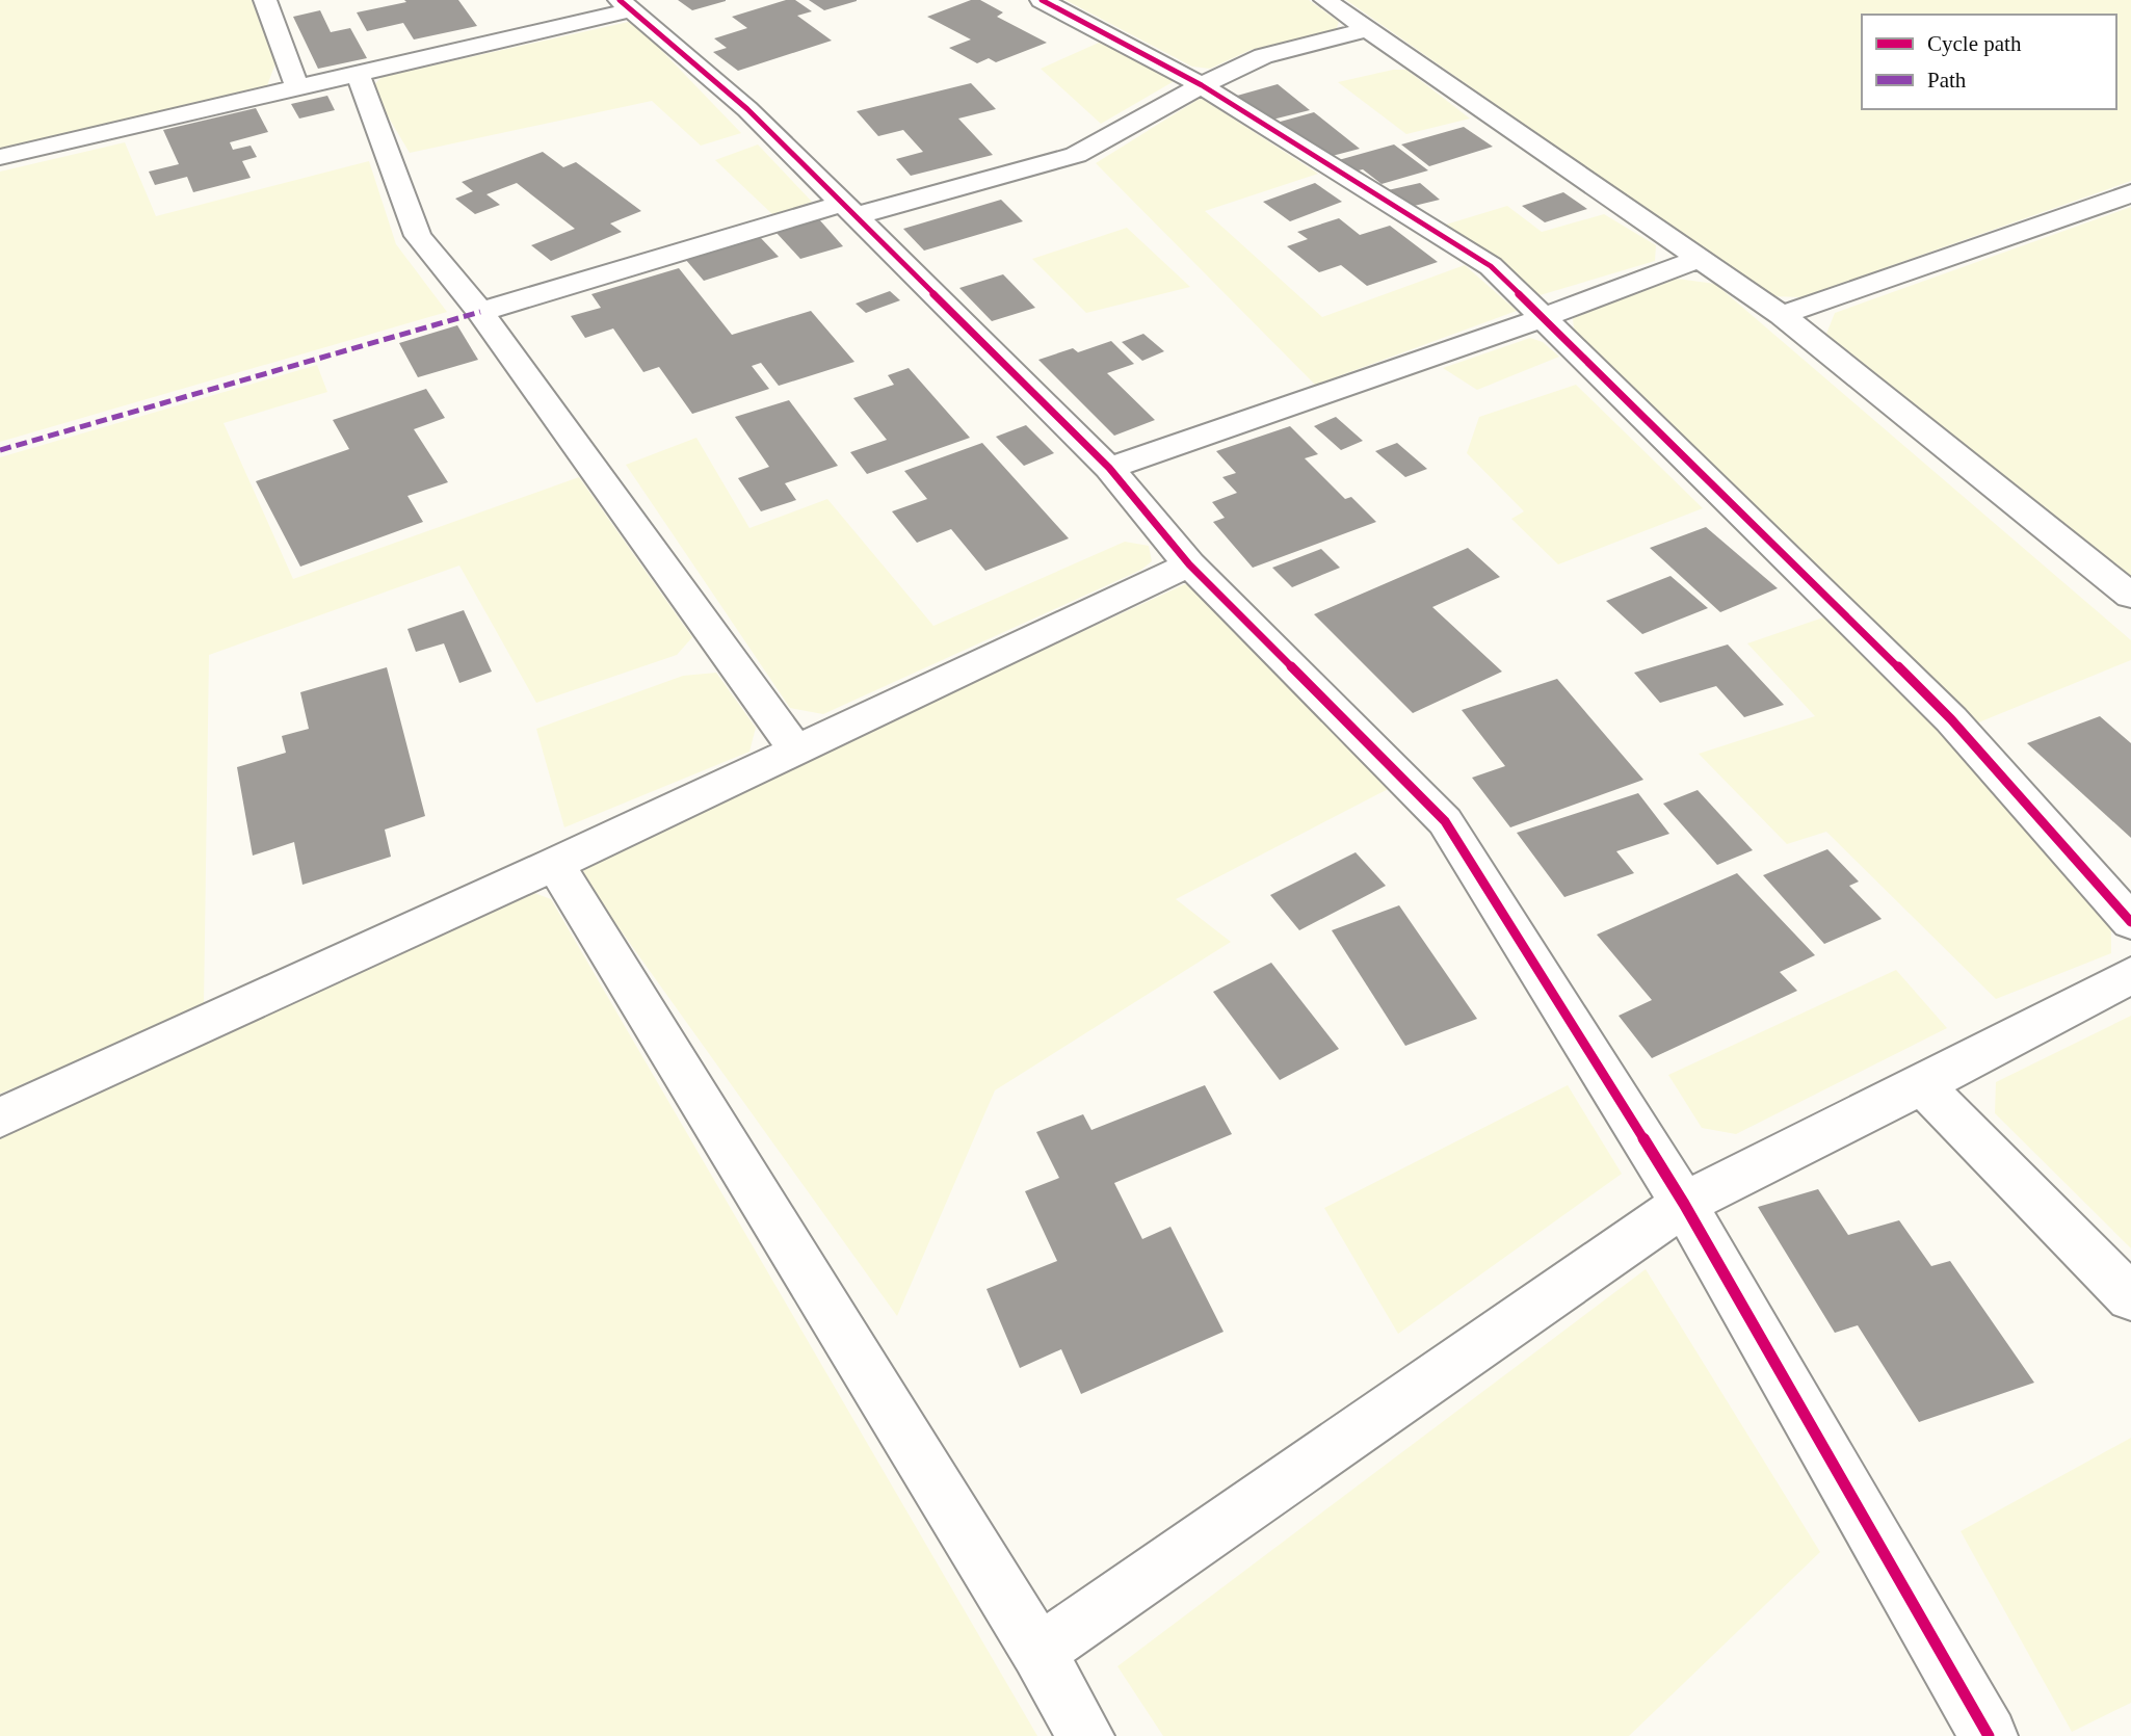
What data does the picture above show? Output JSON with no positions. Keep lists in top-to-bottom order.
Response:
{
  "legend": ["Cycle path", "Path"]
}
